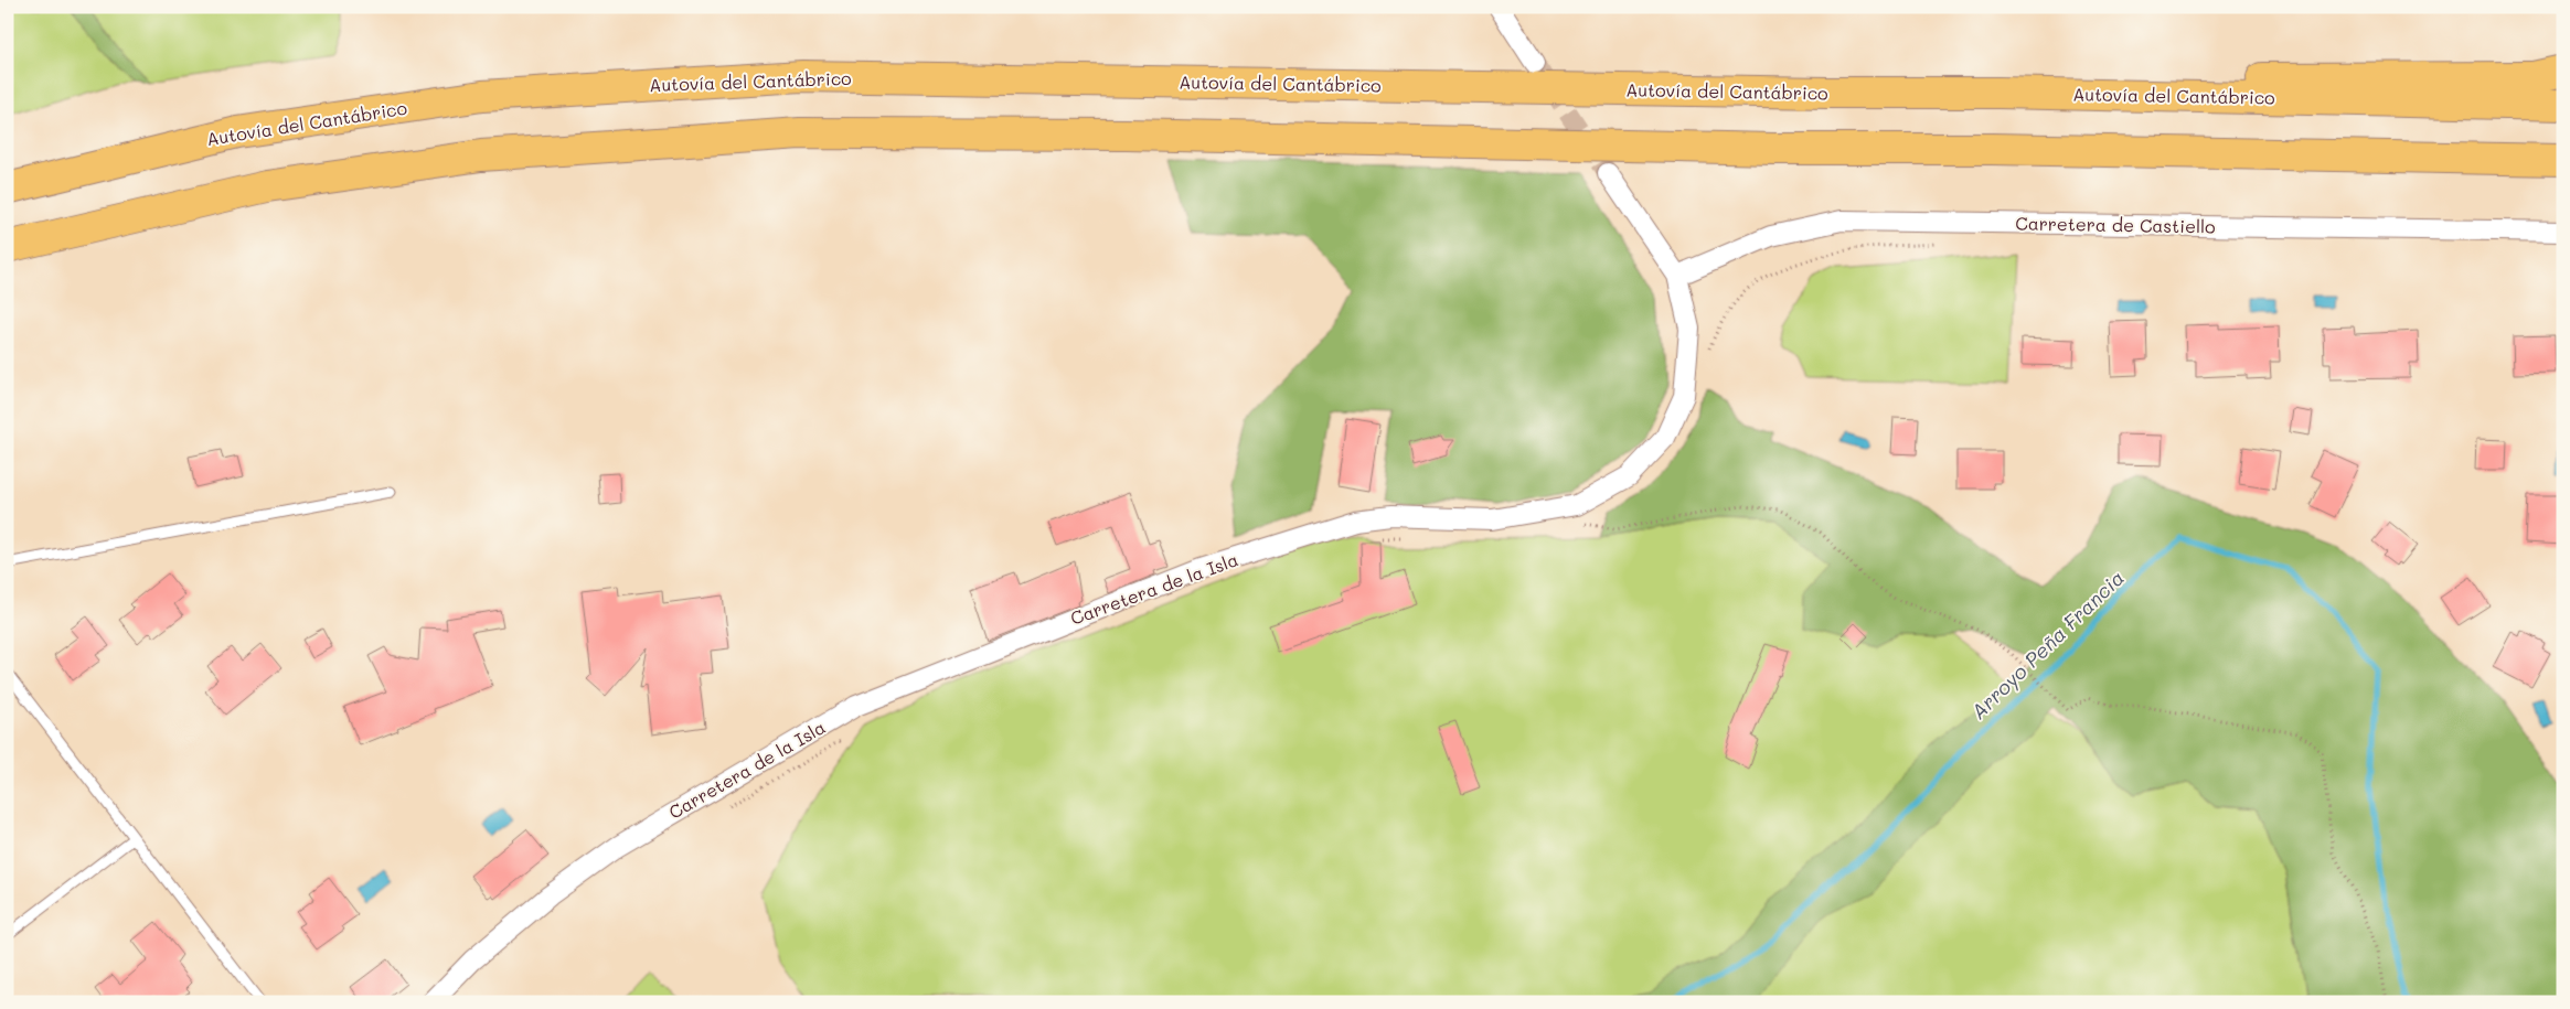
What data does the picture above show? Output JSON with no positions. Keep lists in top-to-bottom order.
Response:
{
  "streets": {
    "highway": ["Autovía del Cantábrico"],
    "street": ["Carretera de Castiello", "Carretera de la Isla"]
  },
  "crossings": [
    ["Carretera de Castiello", "Carretera de la Isla"]
  ],
  "water": ["Arroyo Peña Francia"]
}
